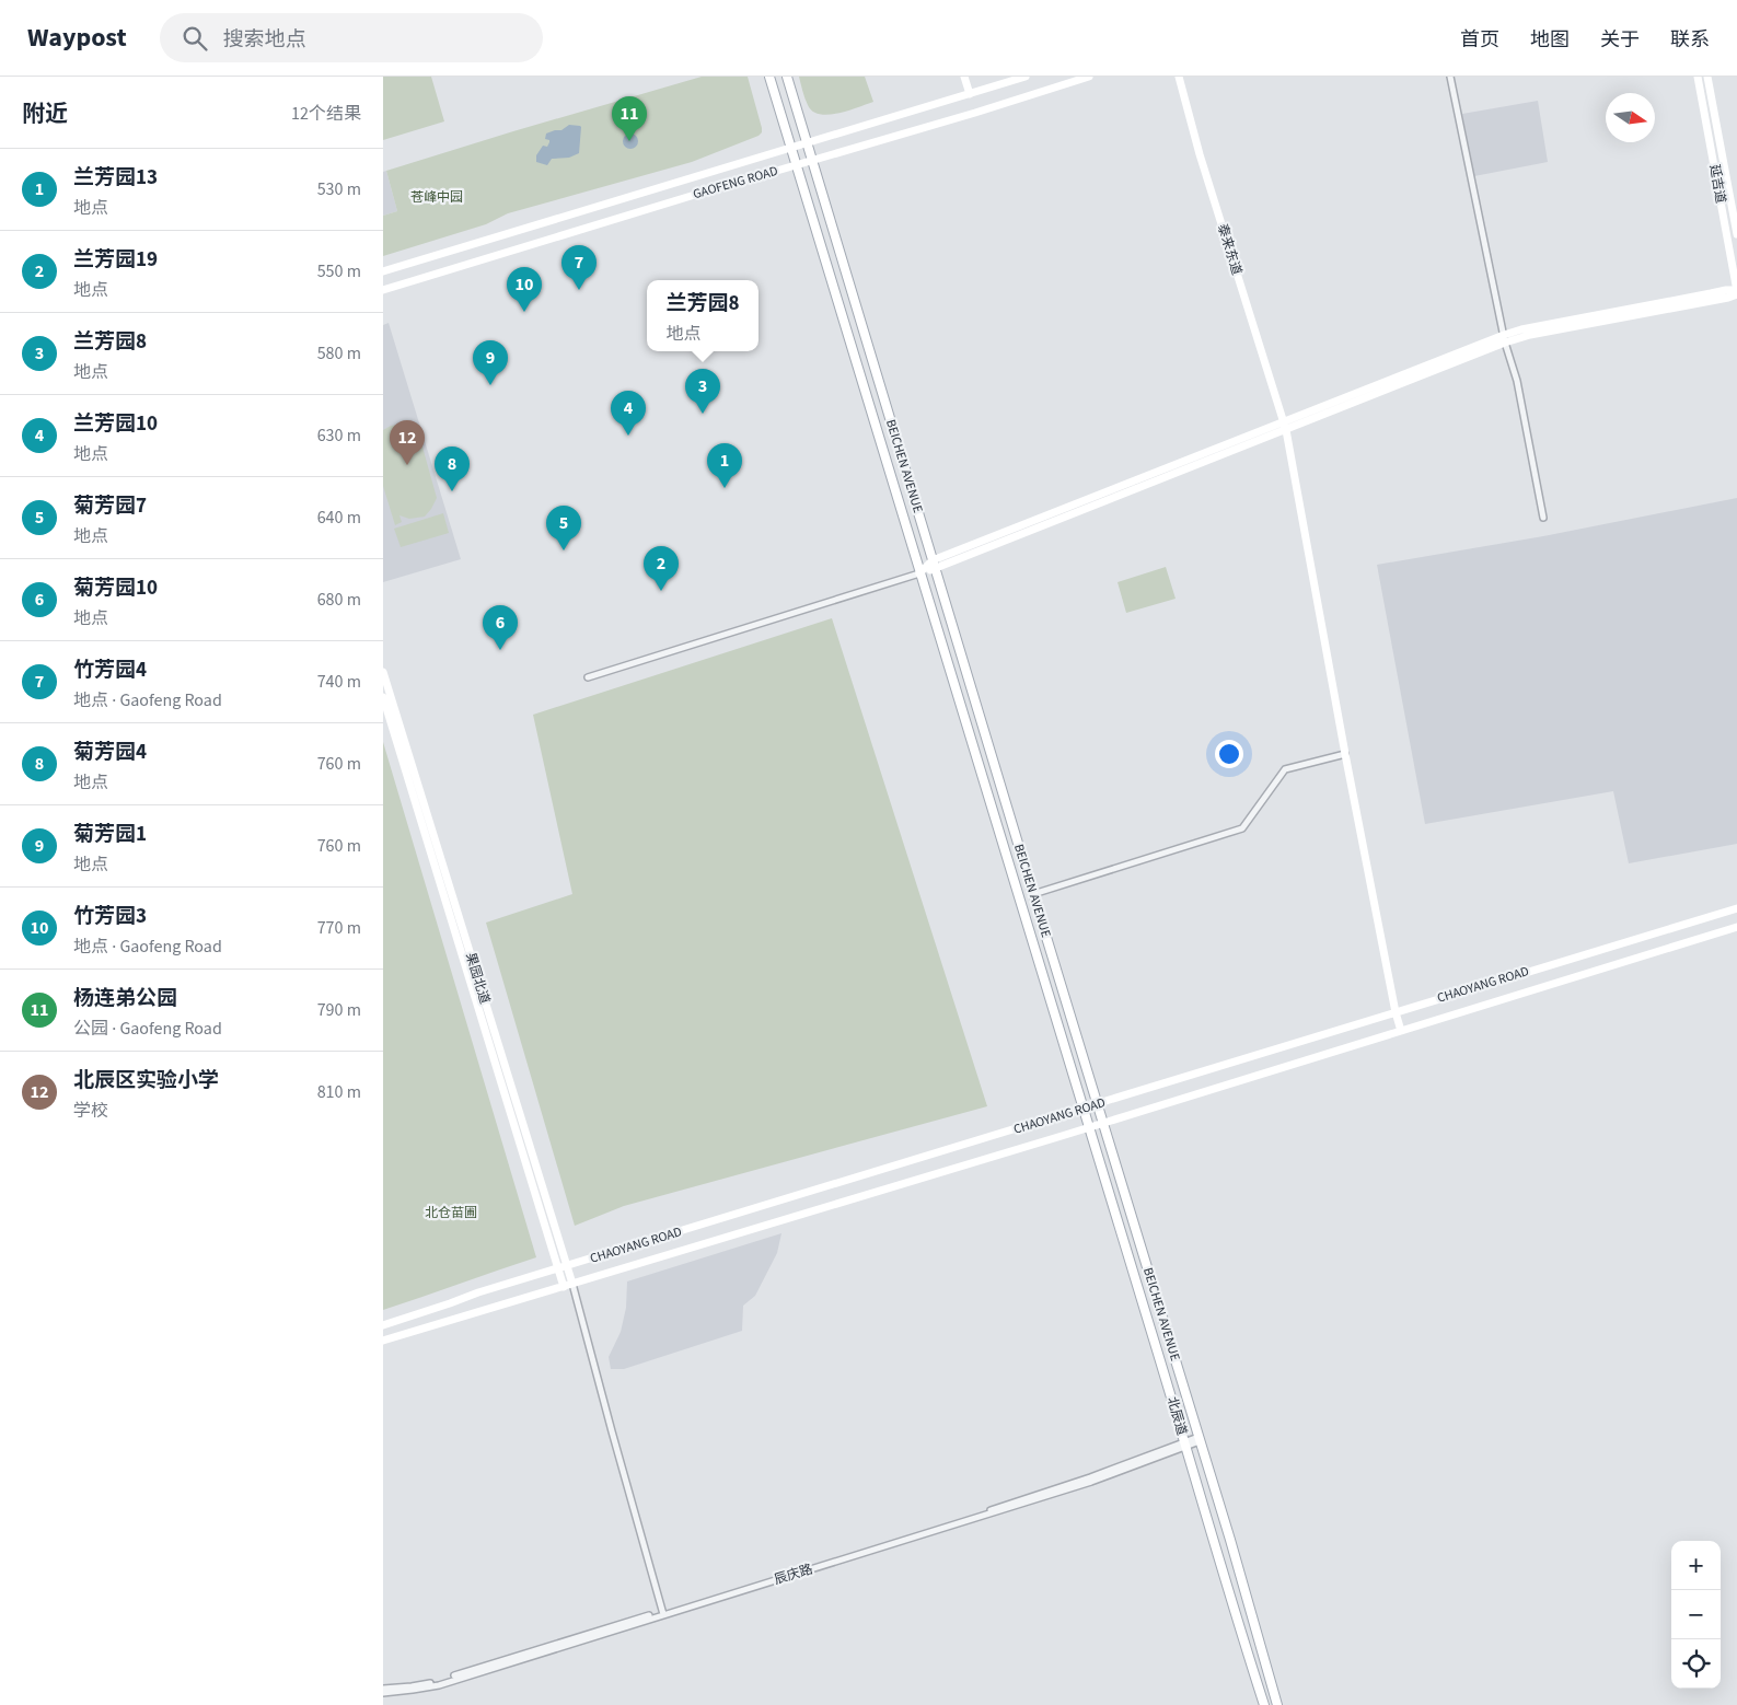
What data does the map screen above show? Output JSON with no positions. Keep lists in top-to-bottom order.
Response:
{
  "streets": {
    "main road": [
      "GAOFENG ROAD",
      "延吉道",
      "泰来东道",
      "BEICHEN AVENUE",
      "果园北道",
      "CHAOYANG ROAD",
      "北辰道"
    ],
    "street": ["辰庆路"]
  },
  "crossings": [
    ["GAOFENG ROAD", "BEICHEN AVENUE"],
    ["泰来东道", "CHAOYANG ROAD"],
    ["BEICHEN AVENUE", "CHAOYANG ROAD"],
    ["BEICHEN AVENUE", "北辰道"],
    ["BEICHEN AVENUE", "辰庆路"],
    ["果园北道", "CHAOYANG ROAD"],
    ["CHAOYANG ROAD", "北辰道"],
    ["北辰道", "辰庆路"]
  ],
  "parks": ["苍峰中园", "北仓苗圃"],
  "north": "right",
  "page": {
    "header": "Waypost",
    "search": "搜索地点",
    "nav": [
      "首页",
      "地图",
      "关于",
      "联系"
    ],
    "heading": ["附近", "12个结果"],
    "pins": [
      "11",
      "7",
      "10",
      "9",
      "3",
      "4",
      "12",
      "1",
      "8",
      "5",
      "2",
      "6"
    ],
    "list": [
      {
        "mark": "1",
        "name": "兰芳园13",
        "note": "地点",
        "value": "530 m"
      },
      {
        "mark": "2",
        "name": "兰芳园19",
        "note": "地点",
        "value": "550 m"
      },
      {
        "mark": "3",
        "name": "兰芳园8",
        "note": "地点",
        "value": "580 m"
      },
      {
        "mark": "4",
        "name": "兰芳园10",
        "note": "地点",
        "value": "630 m"
      },
      {
        "mark": "5",
        "name": "菊芳园7",
        "note": "地点",
        "value": "640 m"
      },
      {
        "mark": "6",
        "name": "菊芳园10",
        "note": "地点",
        "value": "680 m"
      },
      {
        "mark": "7",
        "name": "竹芳园4",
        "note": "地点 · Gaofeng Road",
        "value": "740 m"
      },
      {
        "mark": "8",
        "name": "菊芳园4",
        "note": "地点",
        "value": "760 m"
      },
      {
        "mark": "9",
        "name": "菊芳园1",
        "note": "地点",
        "value": "760 m"
      },
      {
        "mark": "10",
        "name": "竹芳园3",
        "note": "地点 · Gaofeng Road",
        "value": "770 m"
      },
      {
        "mark": "11",
        "name": "杨连弟公园",
        "note": "公园 · Gaofeng Road",
        "value": "790 m"
      },
      {
        "mark": "12",
        "name": "北辰区实验小学",
        "note": "学校",
        "value": "810 m"
      }
    ],
    "popup": ["兰芳园8", "地点"],
    "map_buttons": ["+", "−"]
  }
}
